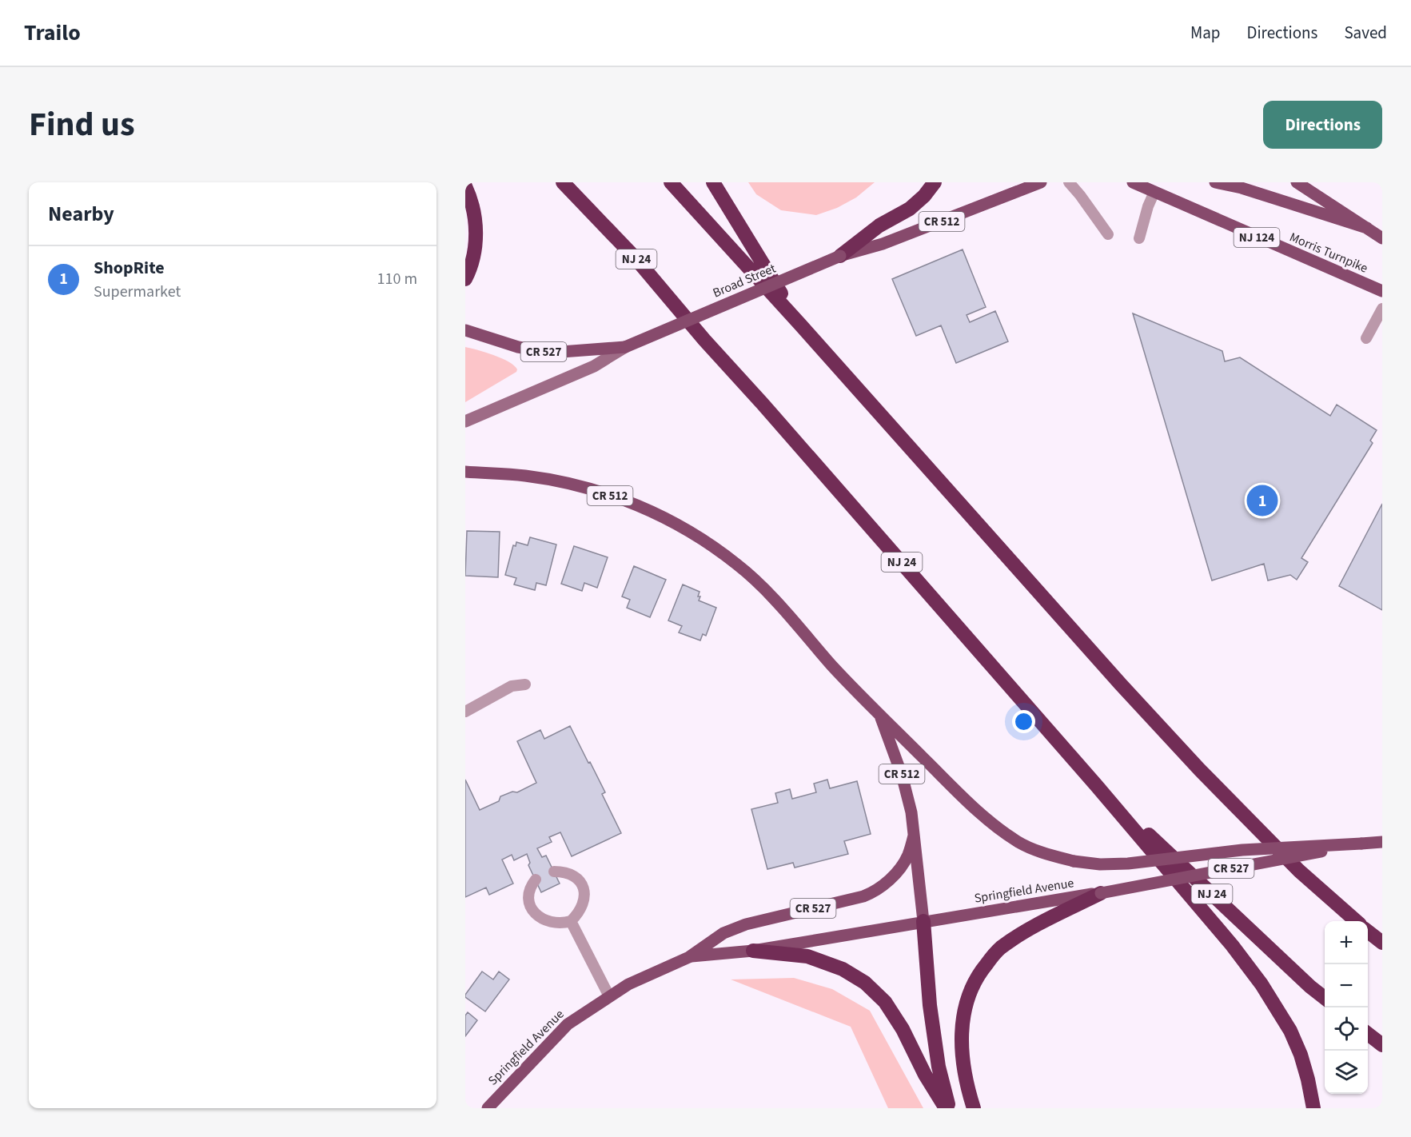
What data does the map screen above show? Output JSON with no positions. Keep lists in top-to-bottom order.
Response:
{
  "streets": {
    "highway": ["NJ 24"],
    "main road": [
      "CR 512",
      "NJ 124",
      "Morris Turnpike",
      "Broad Street",
      "CR 527",
      "Springfield Avenue"
    ]
  },
  "crossings": [
    ["CR 512", "Springfield Avenue"],
    ["Broad Street", "CR 527"],
    ["CR 527", "Springfield Avenue"]
  ],
  "page": {
    "header": "Trailo",
    "nav": ["Map", "Directions", "Saved"],
    "title": "Find us",
    "buttons": "Directions",
    "heading": "Nearby",
    "list": [
      {
        "mark": "1",
        "name": "ShopRite",
        "note": "Supermarket",
        "value": "110 m"
      }
    ],
    "pins": "1",
    "map_buttons": ["+", "−"]
  }
}
